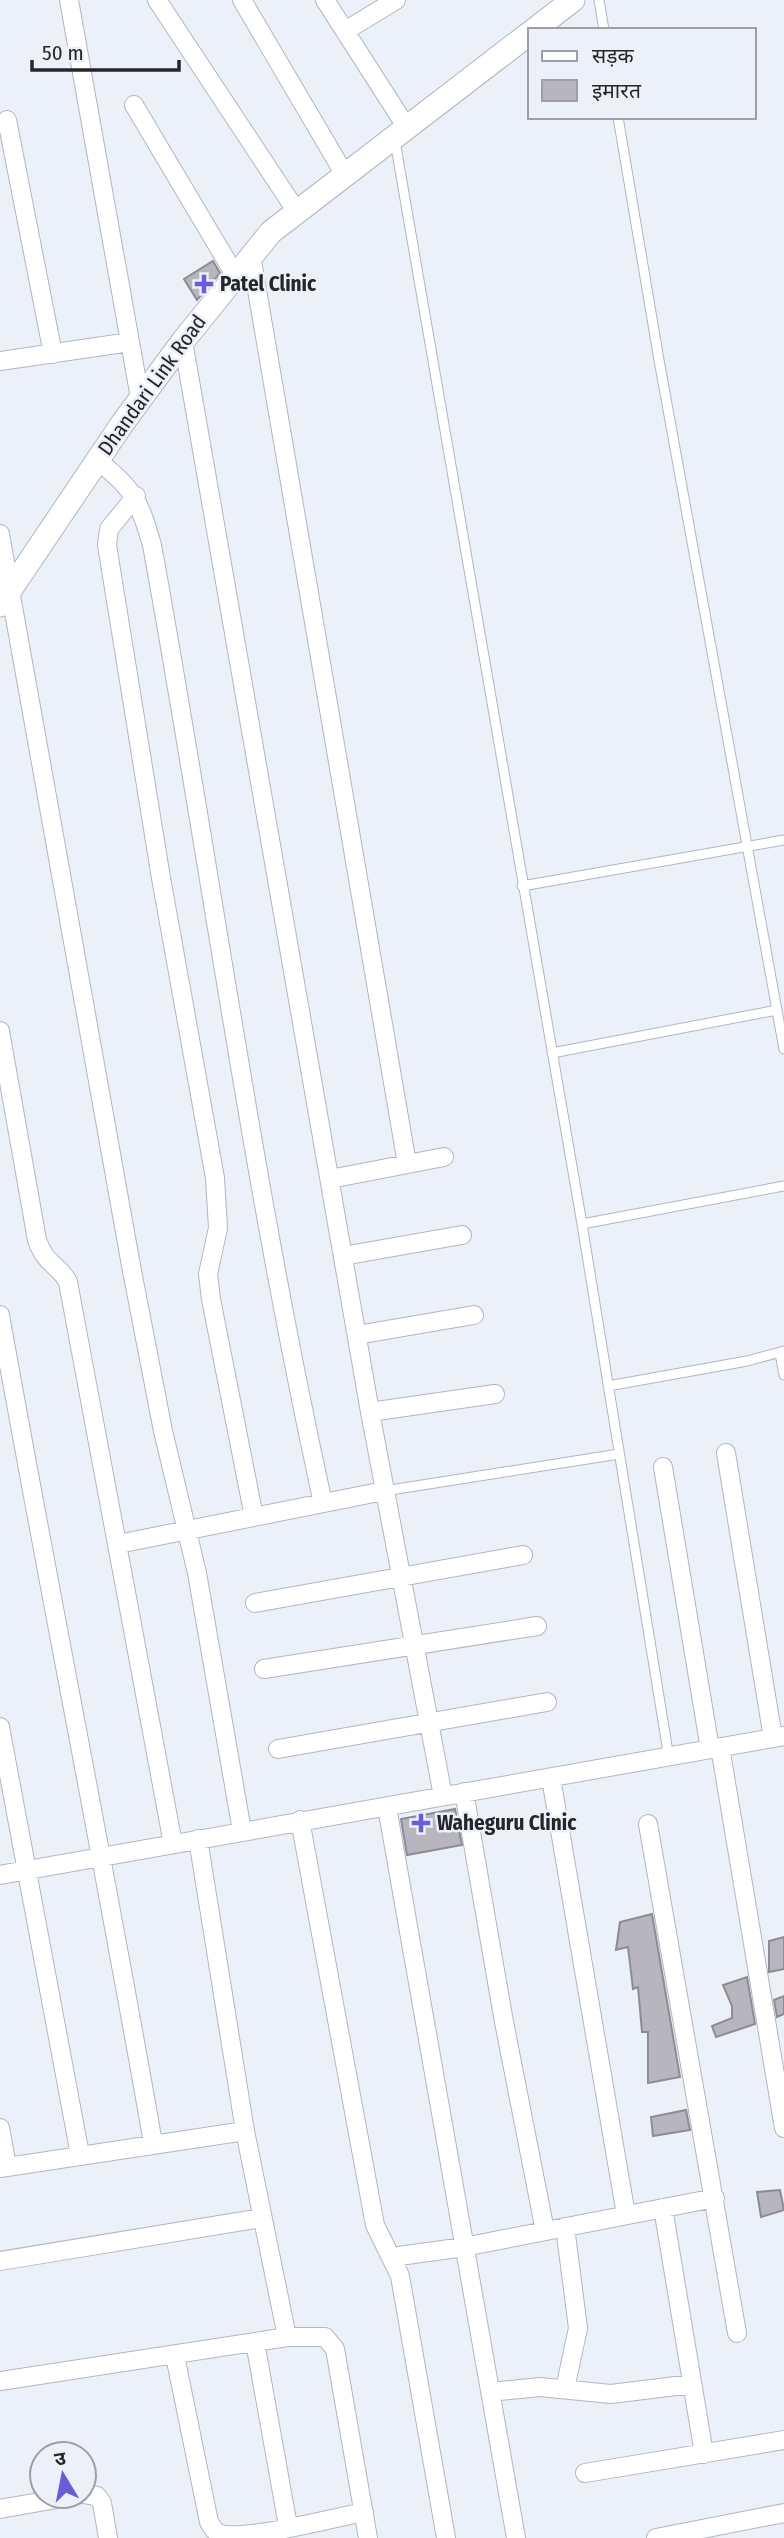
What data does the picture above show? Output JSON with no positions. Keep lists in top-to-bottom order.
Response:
{
  "streets": {
    "street": ["Dhandari Link Road"]
  },
  "places": {
    "health": ["Patel Clinic", "Waheguru Clinic"]
  },
  "legend": ["सड़क", "इमारत"],
  "scale_bar": "50 m",
  "north": "top"
}
